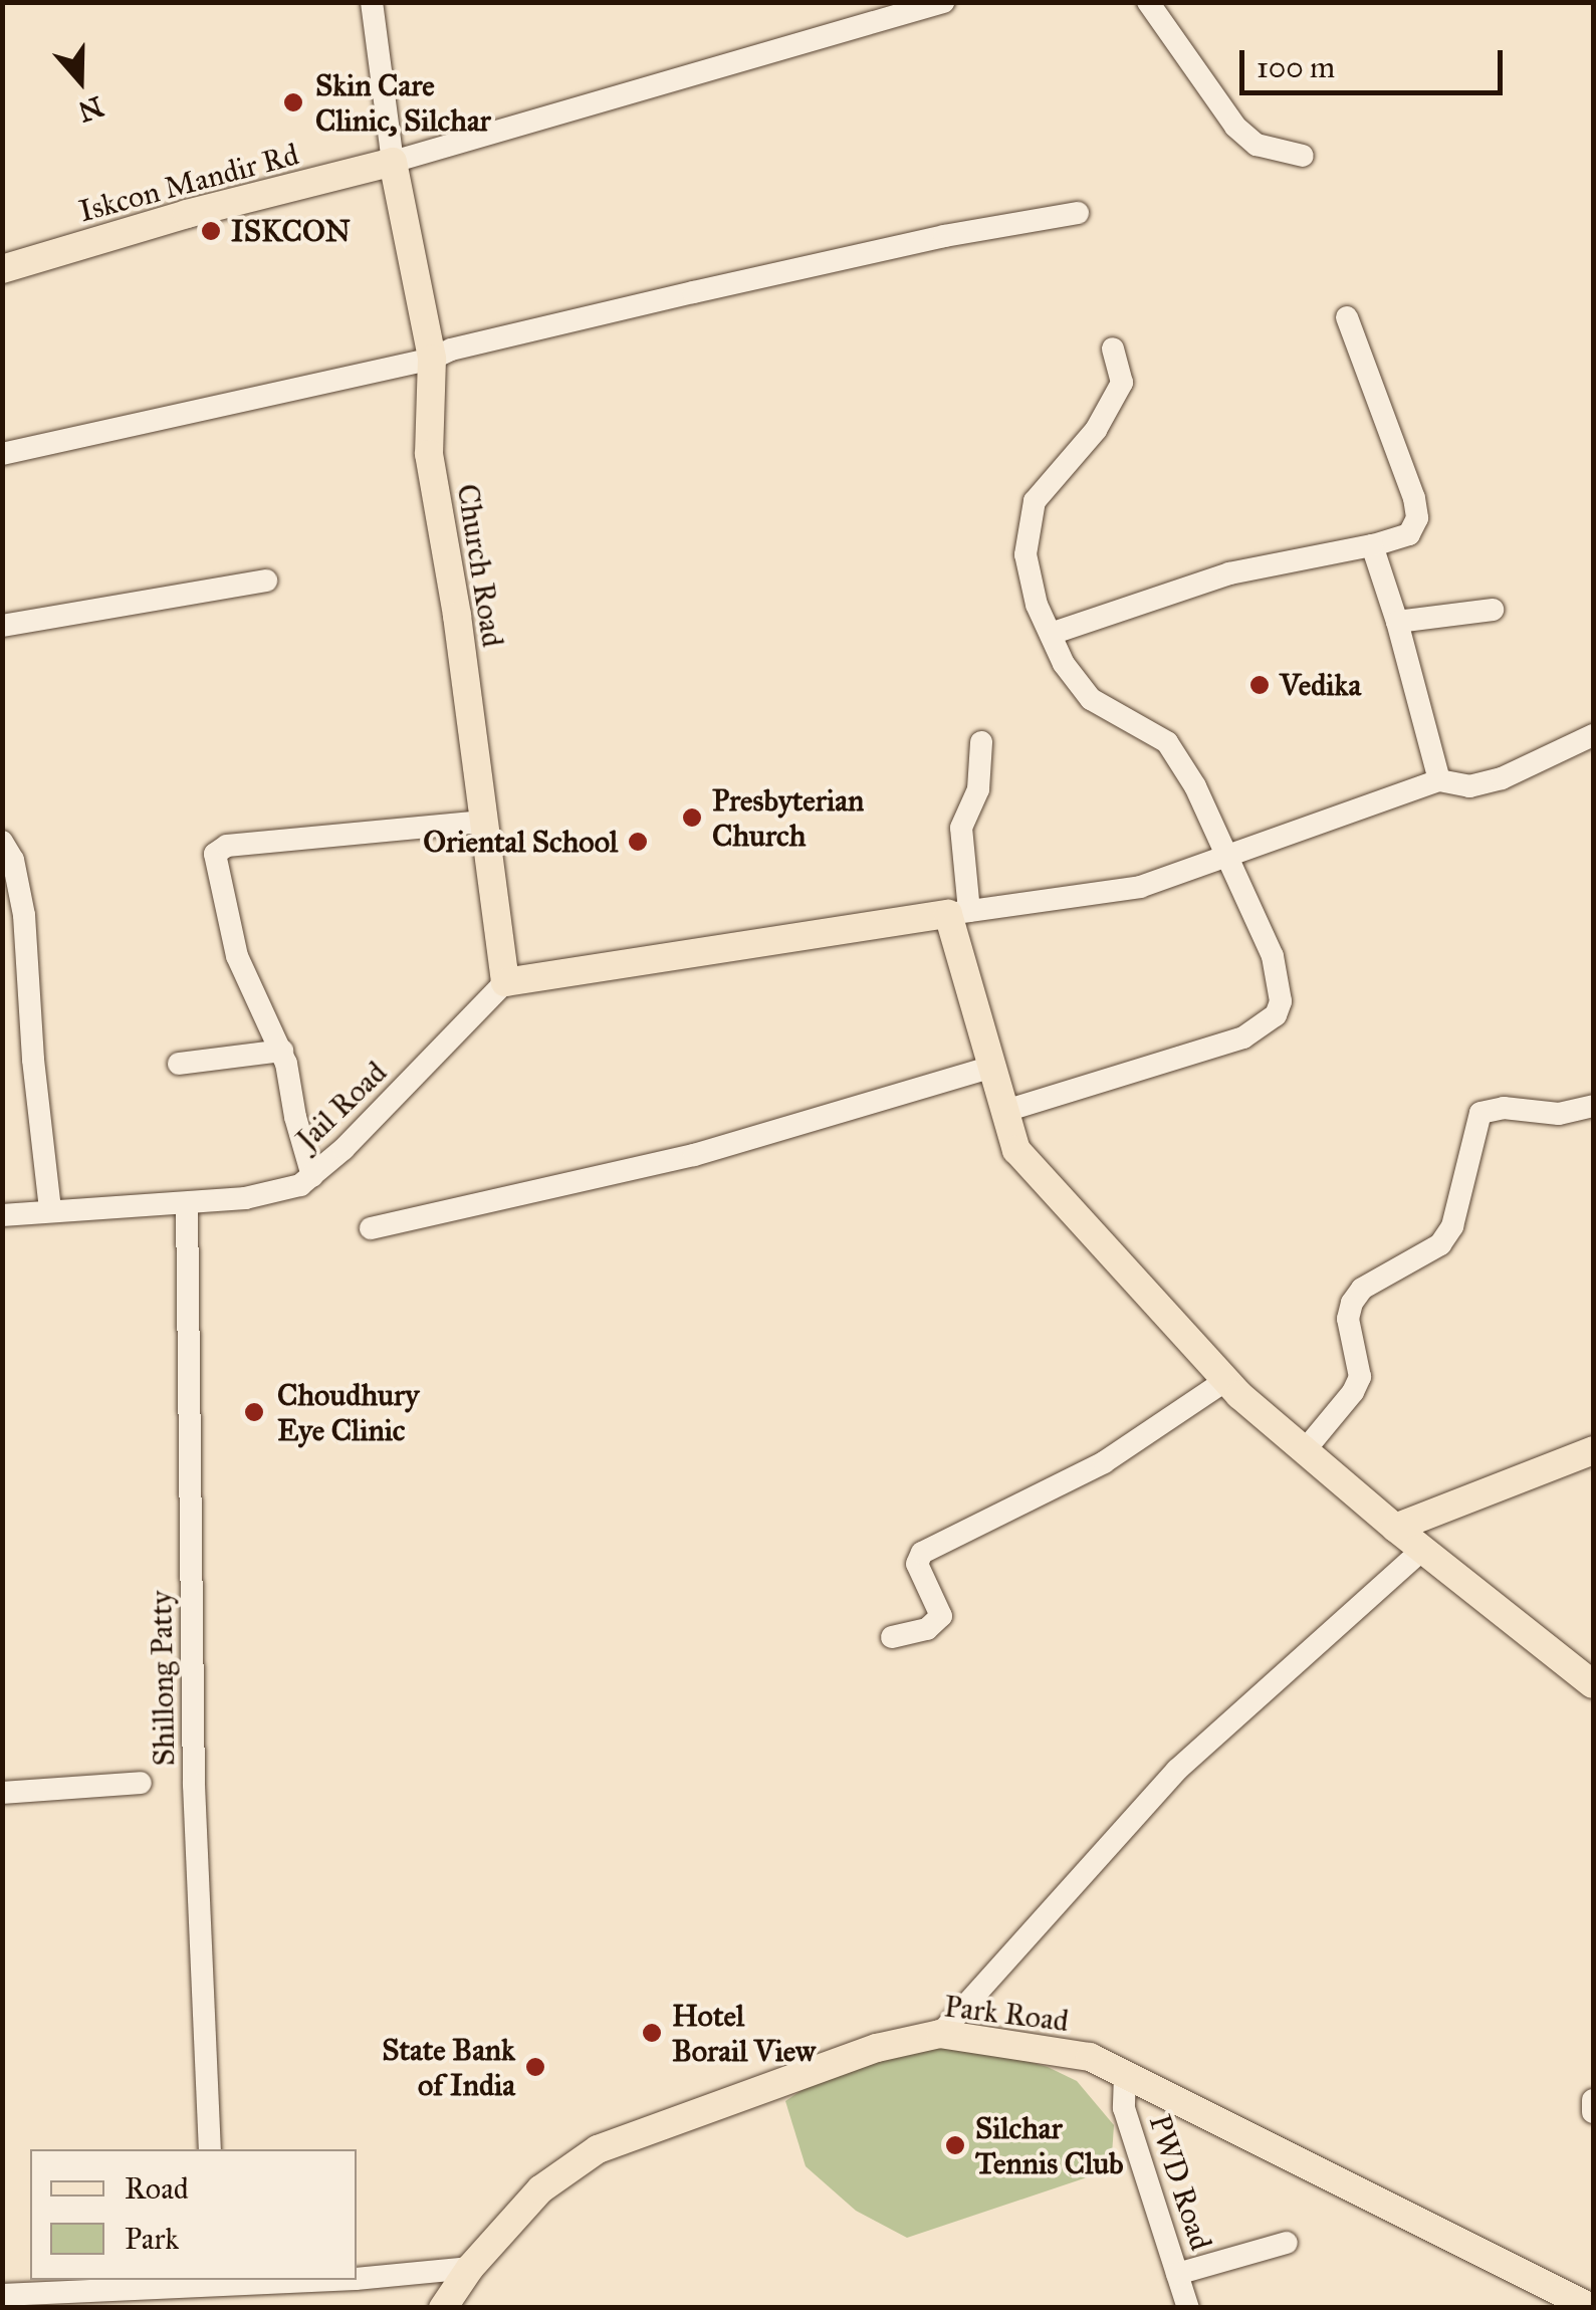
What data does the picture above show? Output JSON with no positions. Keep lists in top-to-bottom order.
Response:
{
  "streets": {
    "main road": ["Iskcon Mandir Rd", "Church Road", "Park Road"],
    "street": ["Jail Road", "Shillong Patty", "PWD Road"]
  },
  "crossings": [
    ["Iskcon Mandir Rd", "Church Road"],
    ["Church Road", "Jail Road"],
    ["Jail Road", "Shillong Patty"],
    ["Park Road", "PWD Road"]
  ],
  "places": [
    "Skin Care Clinic, Silchar",
    "ISKCON",
    "Vedika",
    "Presbyterian Church",
    "Oriental School",
    "Choudhury Eye Clinic",
    "Hotel Borail View",
    "State Bank of India",
    "Silchar Tennis Club"
  ],
  "legend": ["Road", "Park"],
  "scale_bar": "100 m",
  "north": "bottom"
}
